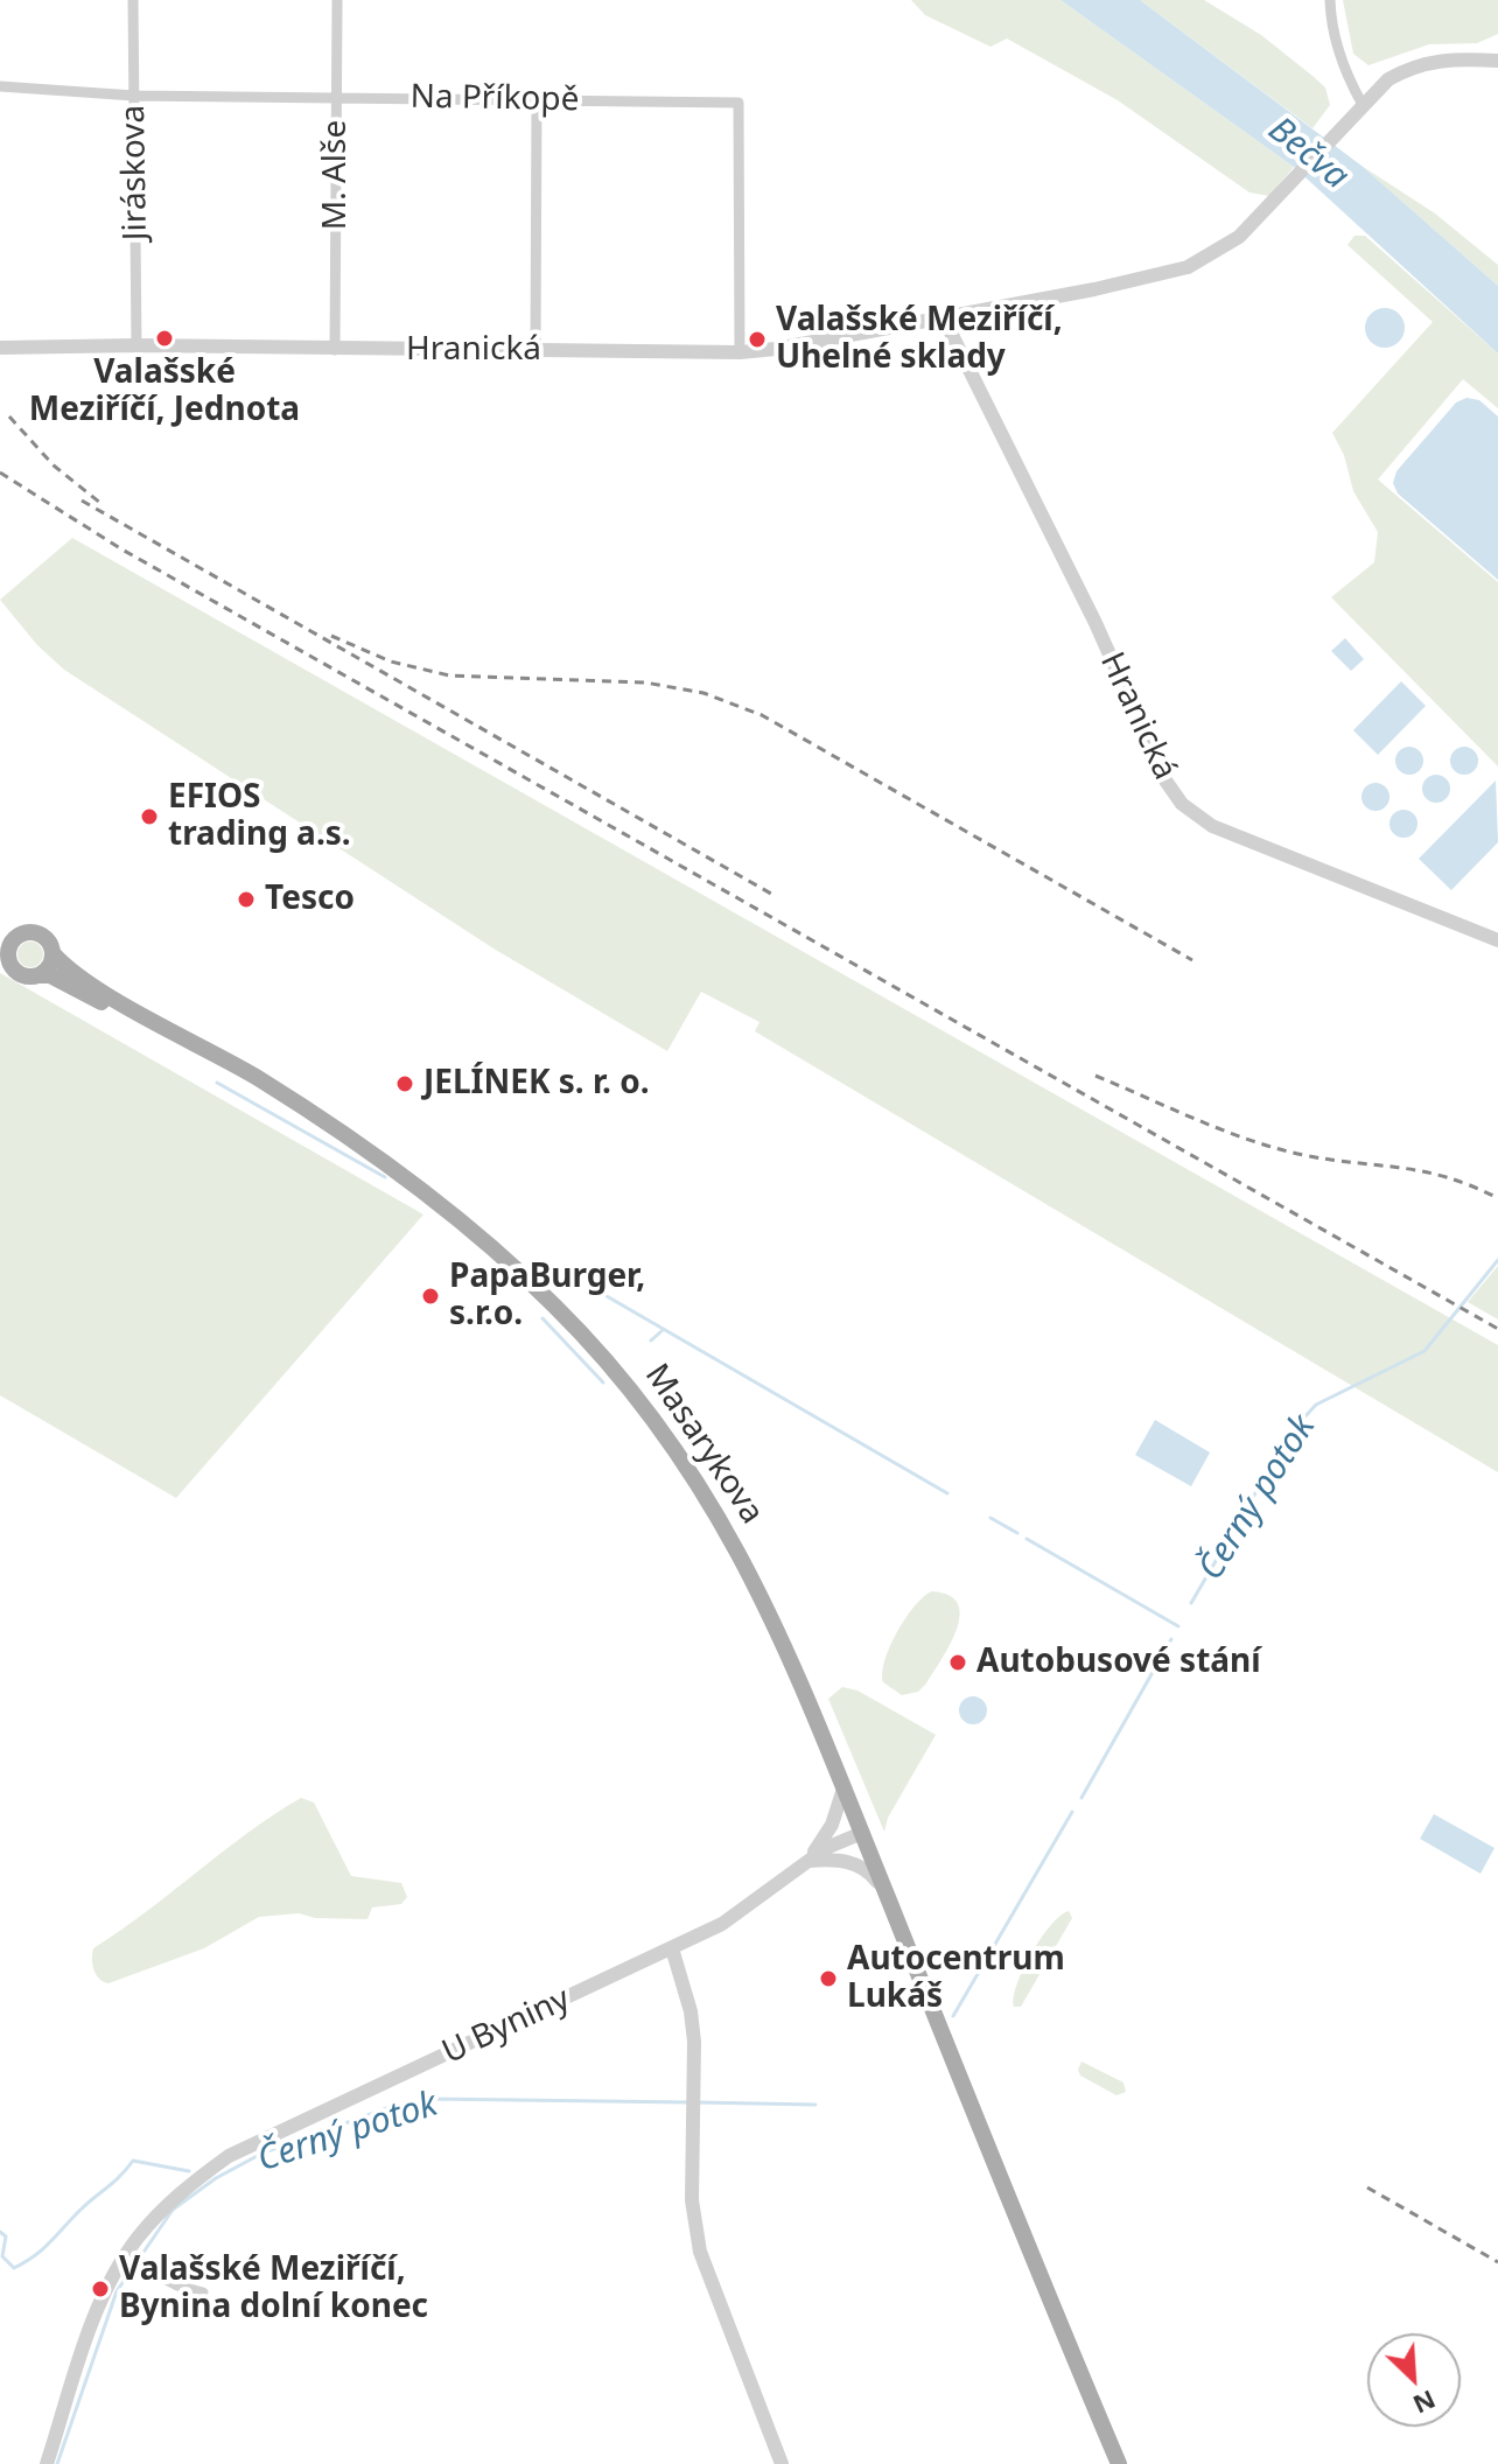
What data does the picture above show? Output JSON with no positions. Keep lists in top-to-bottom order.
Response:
{
  "streets": {
    "main road": ["Masarykova"],
    "street": [
      "Na Příkopě",
      "Jiráskova",
      "M. Alše",
      "Hranická",
      "U Byniny"
    ]
  },
  "crossings": [
    ["Na Příkopě", "Jiráskova"],
    ["Na Příkopě", "M. Alše"],
    ["Na Příkopě", "Hranická"],
    ["Jiráskova", "Hranická"],
    ["M. Alše", "Hranická"]
  ],
  "water": ["Bečva", "Černý potok"],
  "places": [
    "Valašské Meziříčí, Jednota",
    "Valašské Meziříčí, Uhelné sklady",
    "EFIOS trading a.s.",
    "Tesco",
    "JELÍNEK s. r. o.",
    "PapaBurger, s.r.o.",
    "Autobusové stání",
    "Autocentrum Lukáš",
    "Valašské Meziříčí, Bynina dolní konec"
  ],
  "north": "bottom right"
}
